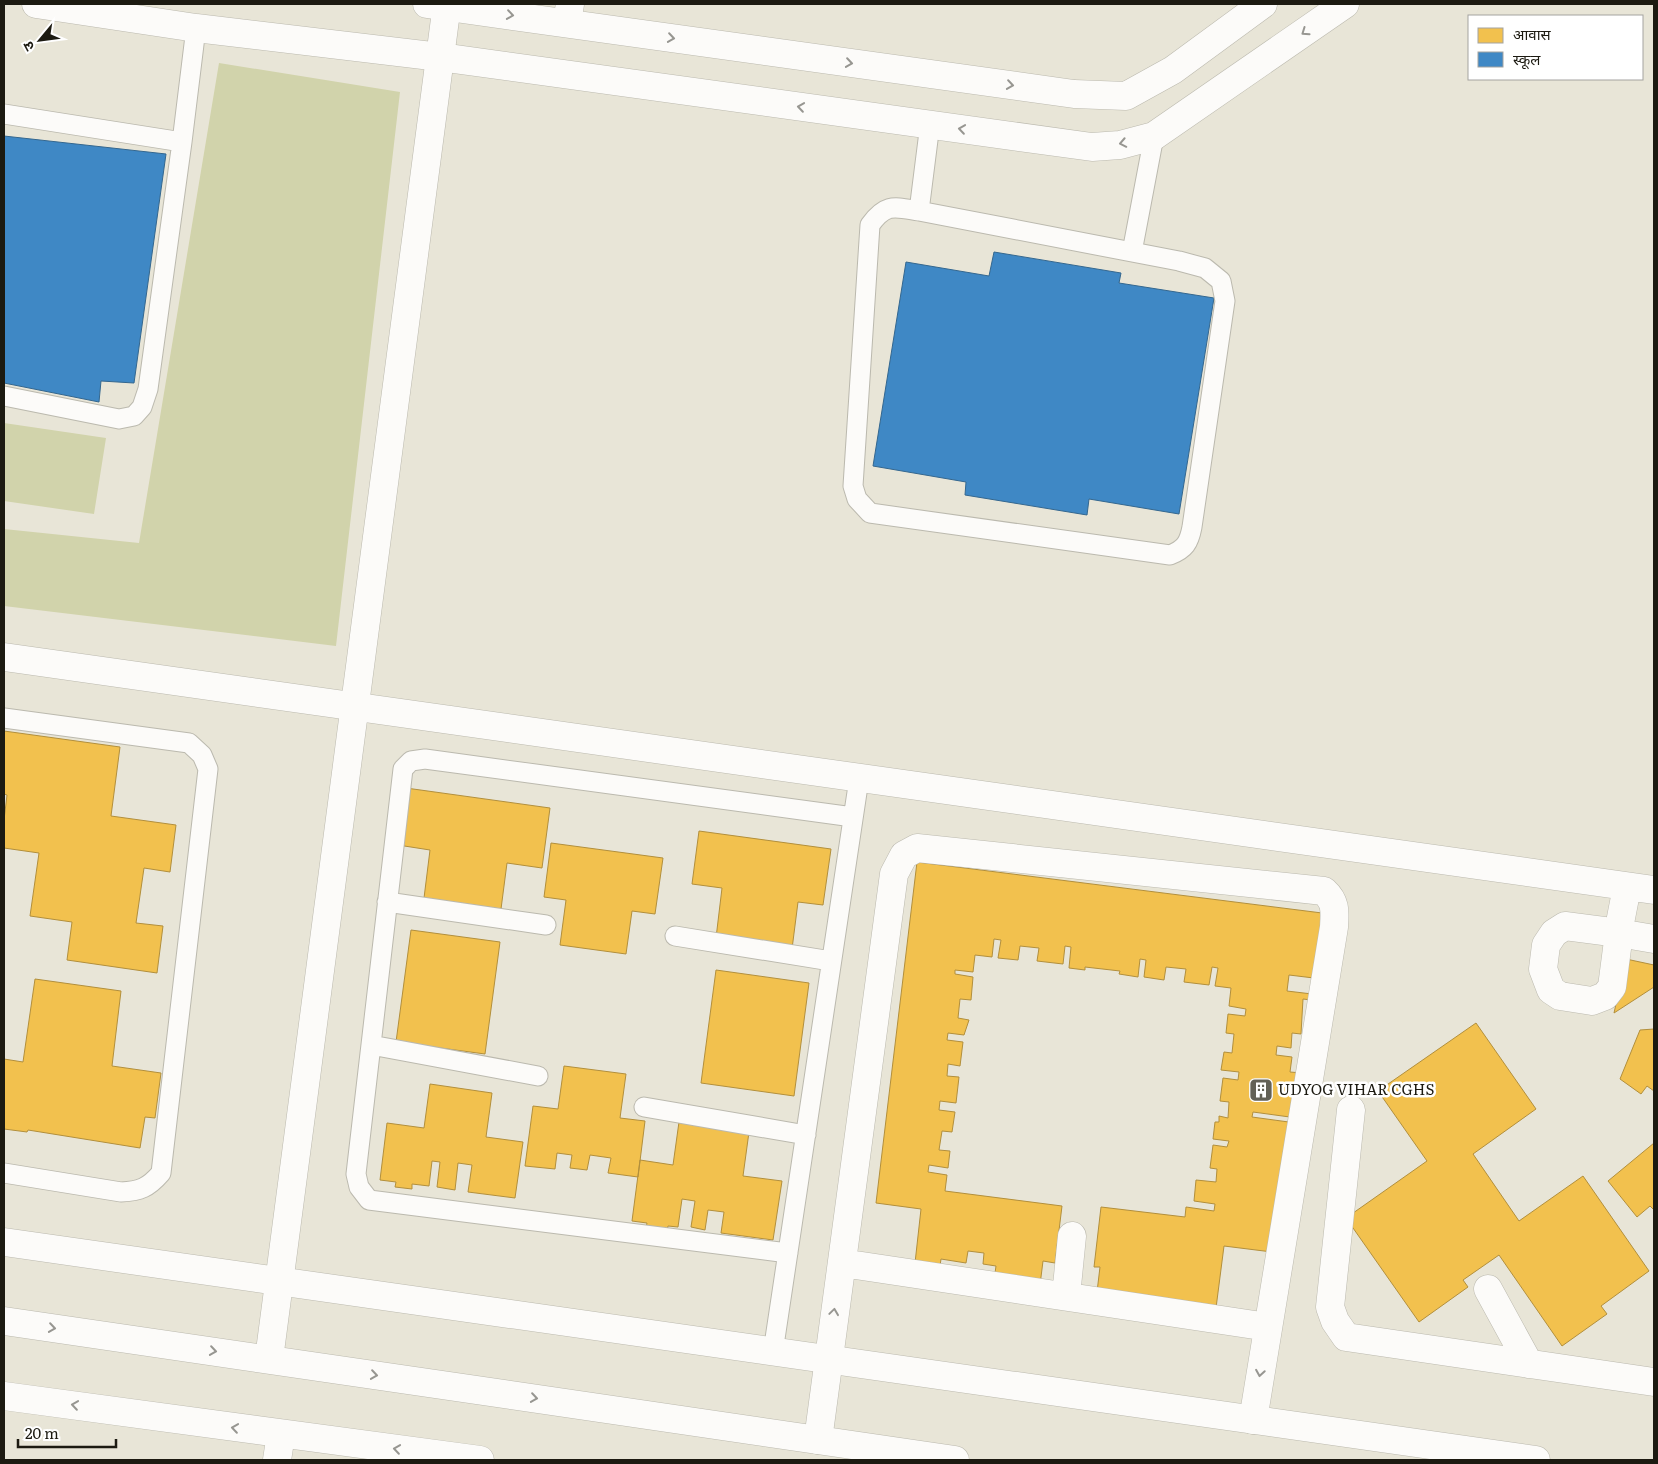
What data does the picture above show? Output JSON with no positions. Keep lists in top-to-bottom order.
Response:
{
  "places": {
    "building": ["UDYOG VIHAR CGHS"]
  },
  "legend": ["आवास", "स्कूल"],
  "scale_bar": "20 m",
  "north": "bottom left"
}
